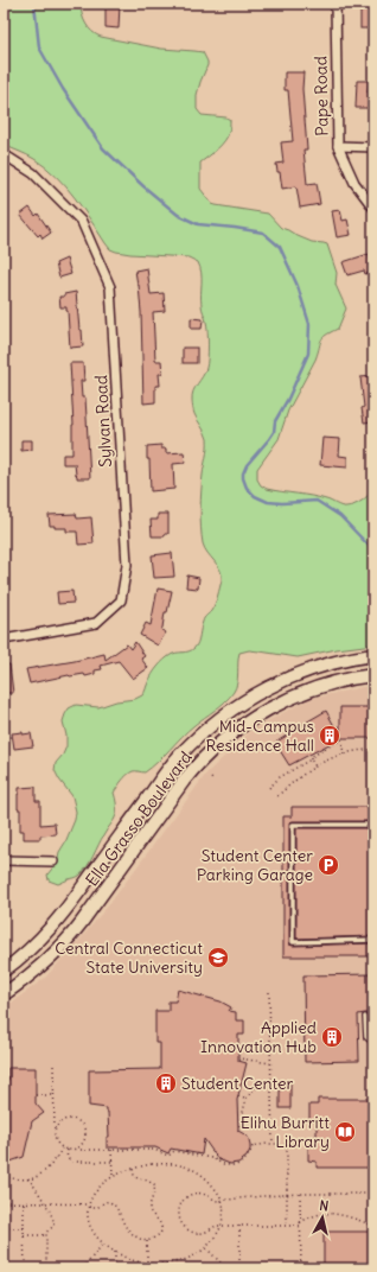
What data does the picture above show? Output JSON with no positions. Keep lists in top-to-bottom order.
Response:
{
  "streets": {
    "main road": ["Ella Grasso Boulevard"],
    "street": ["Pape Road", "Sylvan Road"]
  },
  "places": {
    "building": ["Mid-Campus Residence Hall", "Applied Innovation Hub", "Student Center"],
    "parking": ["Student Center Parking Garage"],
    "school or university": ["Central Connecticut State University"],
    "library": ["Elihu Burritt Library"]
  },
  "north": "top"
}
